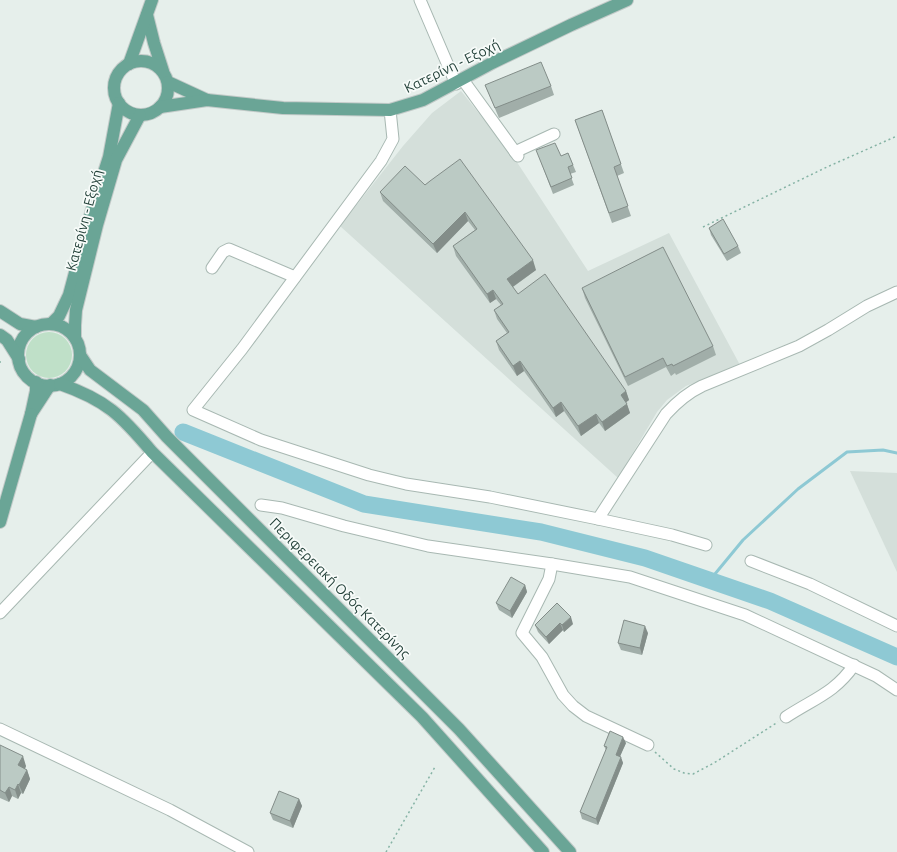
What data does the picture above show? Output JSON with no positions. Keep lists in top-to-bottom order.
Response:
{
  "streets": {
    "main road": ["Κατερίνη - Εξοχή", "Περιφερειακή Οδός Κατερίνης"]
  },
  "crossings": [
    ["Κατερίνη - Εξοχή", "Περιφερειακή Οδός Κατερίνης"]
  ]
}
